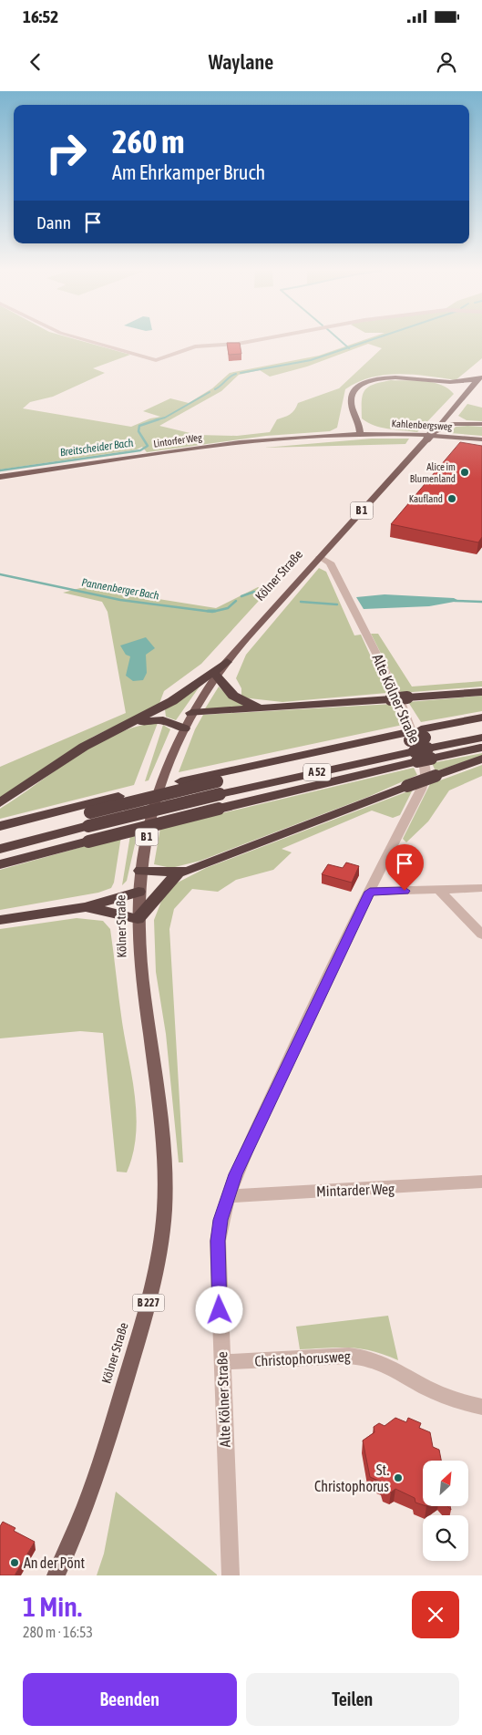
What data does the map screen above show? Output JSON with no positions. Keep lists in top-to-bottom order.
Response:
{
  "streets": {
    "highway": ["A 52"],
    "main road": [
      "Kahlenbergsweg",
      "Lintorfer Weg",
      "B 1",
      "Kölner Straße",
      "B 227"
    ],
    "street": ["Alte Kölner Straße", "Mintarder Weg", "Christophorusweg"]
  },
  "crossings": [
    ["Kahlenbergsweg", "Lintorfer Weg"],
    ["Kölner Straße", "Alte Kölner Straße"],
    ["Alte Kölner Straße", "Mintarder Weg"],
    ["Alte Kölner Straße", "Christophorusweg"]
  ],
  "water": ["Breitscheider Bach", "Pannenberger Bach"],
  "places": [
    "Alice im Blumenland",
    "Kaufland",
    "St. Christophorus",
    "An der Pönt"
  ],
  "north": "top right",
  "page": {
    "status": "16:52",
    "header": "Waylane",
    "turn": ["260 m", "Am Ehrkamper Bruch"],
    "then": "Dann",
    "heading": ["1 Min.", "280 m · 16:53"],
    "buttons": ["Beenden", "Teilen"]
  }
}
